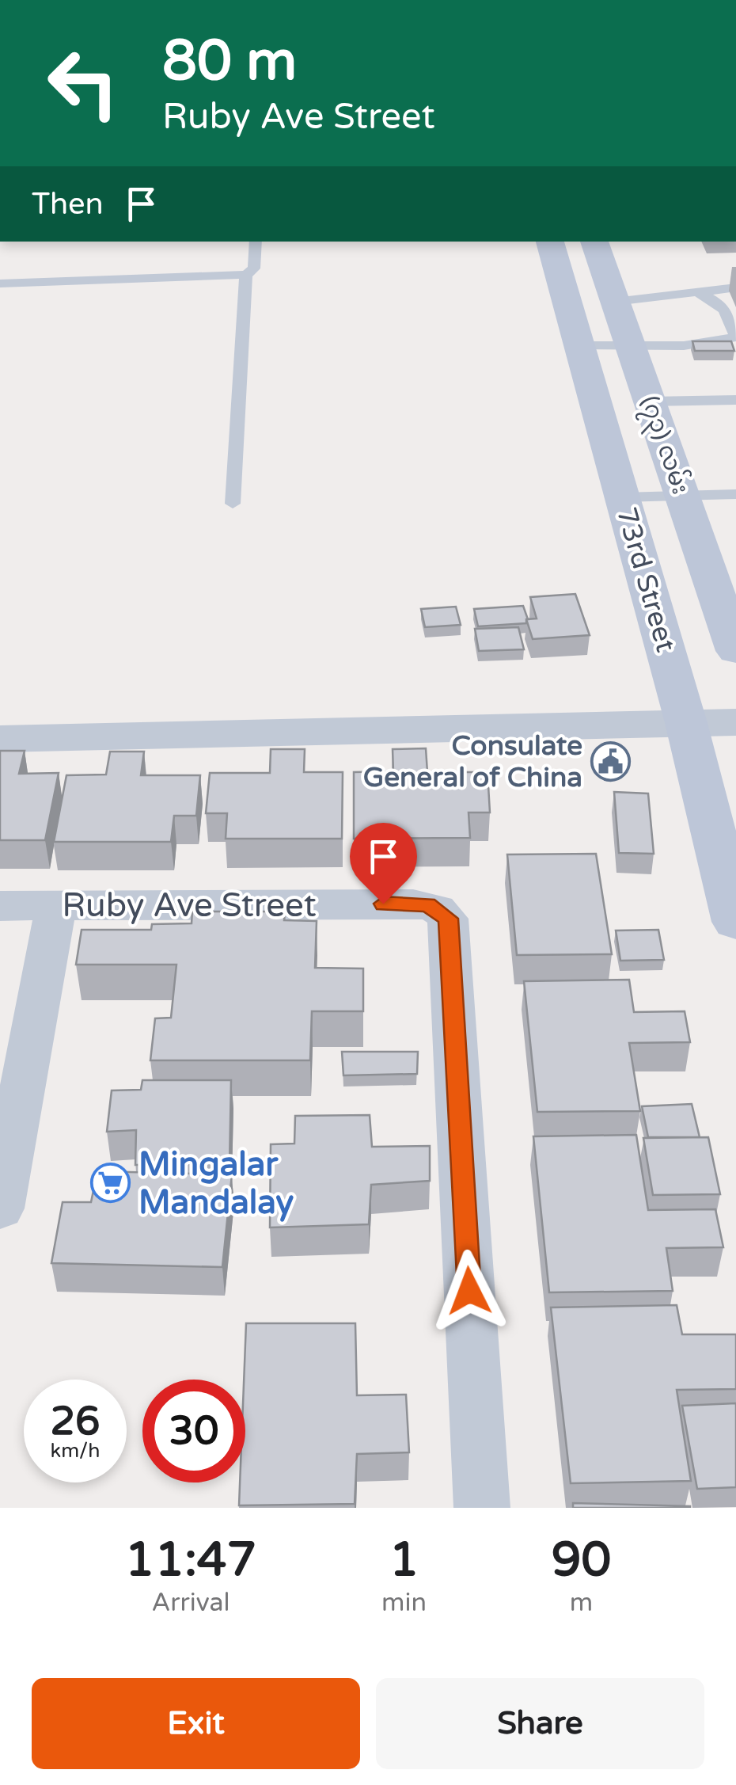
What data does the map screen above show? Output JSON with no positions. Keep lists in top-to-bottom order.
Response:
{
  "streets": {
    "main road": ["(၇၃) လမ်း", "73rd Street"],
    "street": ["Ruby Ave Street"]
  },
  "places": {
    "public building": ["Consulate General of China"],
    "supermarket": ["Mingalar Mandalay"]
  },
  "page": {
    "turn": ["80 m", "Ruby Ave Street"],
    "then": "Then",
    "speed": "26 km/h",
    "limit": "30",
    "eta": [
      "11:47",
      "Arrival",
      "1",
      "min",
      "90",
      "m"
    ],
    "buttons": ["Exit", "Share"]
  }
}
